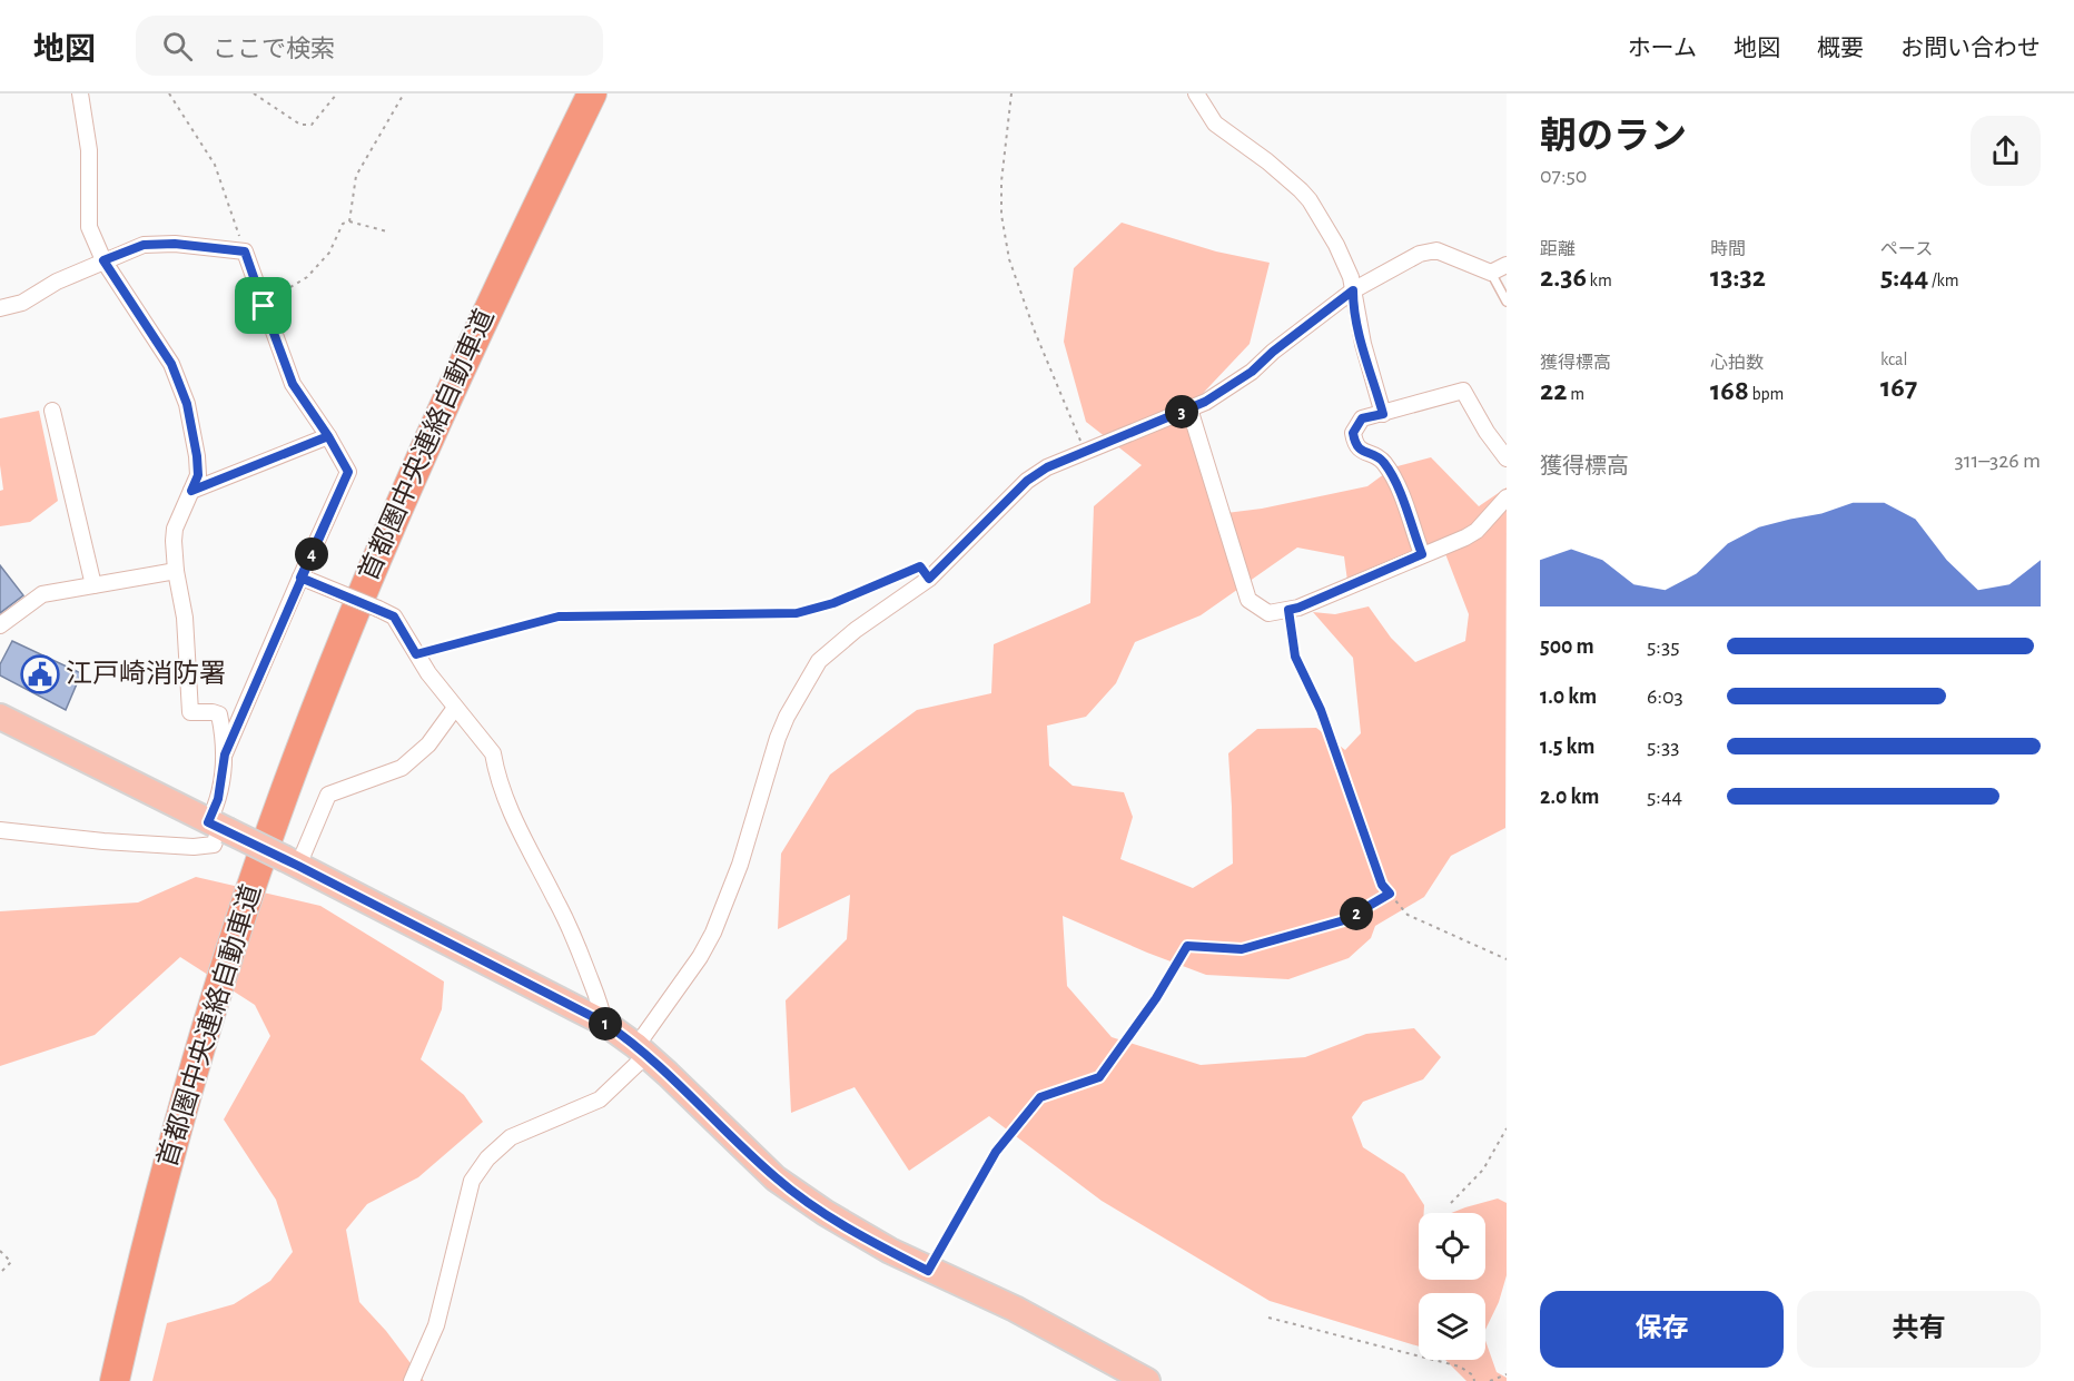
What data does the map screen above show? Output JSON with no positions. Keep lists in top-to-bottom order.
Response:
{
  "streets": {
    "highway": ["首都圏中央連絡自動車道"]
  },
  "places": {
    "public building": ["江戸崎消防署"]
  },
  "page": {
    "header": "地図",
    "search": "ここで検索",
    "nav": [
      "ホーム",
      "地図",
      "概要",
      "お問い合わせ"
    ],
    "heading": ["朝のラン", "07:50"],
    "stats": [
      ["距離", "2.36 km"],
      ["時間", "13:32"],
      ["ペース", "5:44 /km"],
      ["獲得標高", "22 m"],
      ["心拍数", "168 bpm"],
      ["kcal", "167"]
    ],
    "pins": [
      "3",
      "4",
      "2",
      "1"
    ],
    "chart": ["獲得標高", "311–326 m"],
    "list": [
      {
        "name": "500 m",
        "note": "5:35"
      },
      {
        "name": "1.0 km",
        "note": "6:03"
      },
      {
        "name": "1.5 km",
        "note": "5:33"
      },
      {
        "name": "2.0 km",
        "note": "5:44"
      }
    ],
    "buttons": ["保存", "共有"]
  }
}
